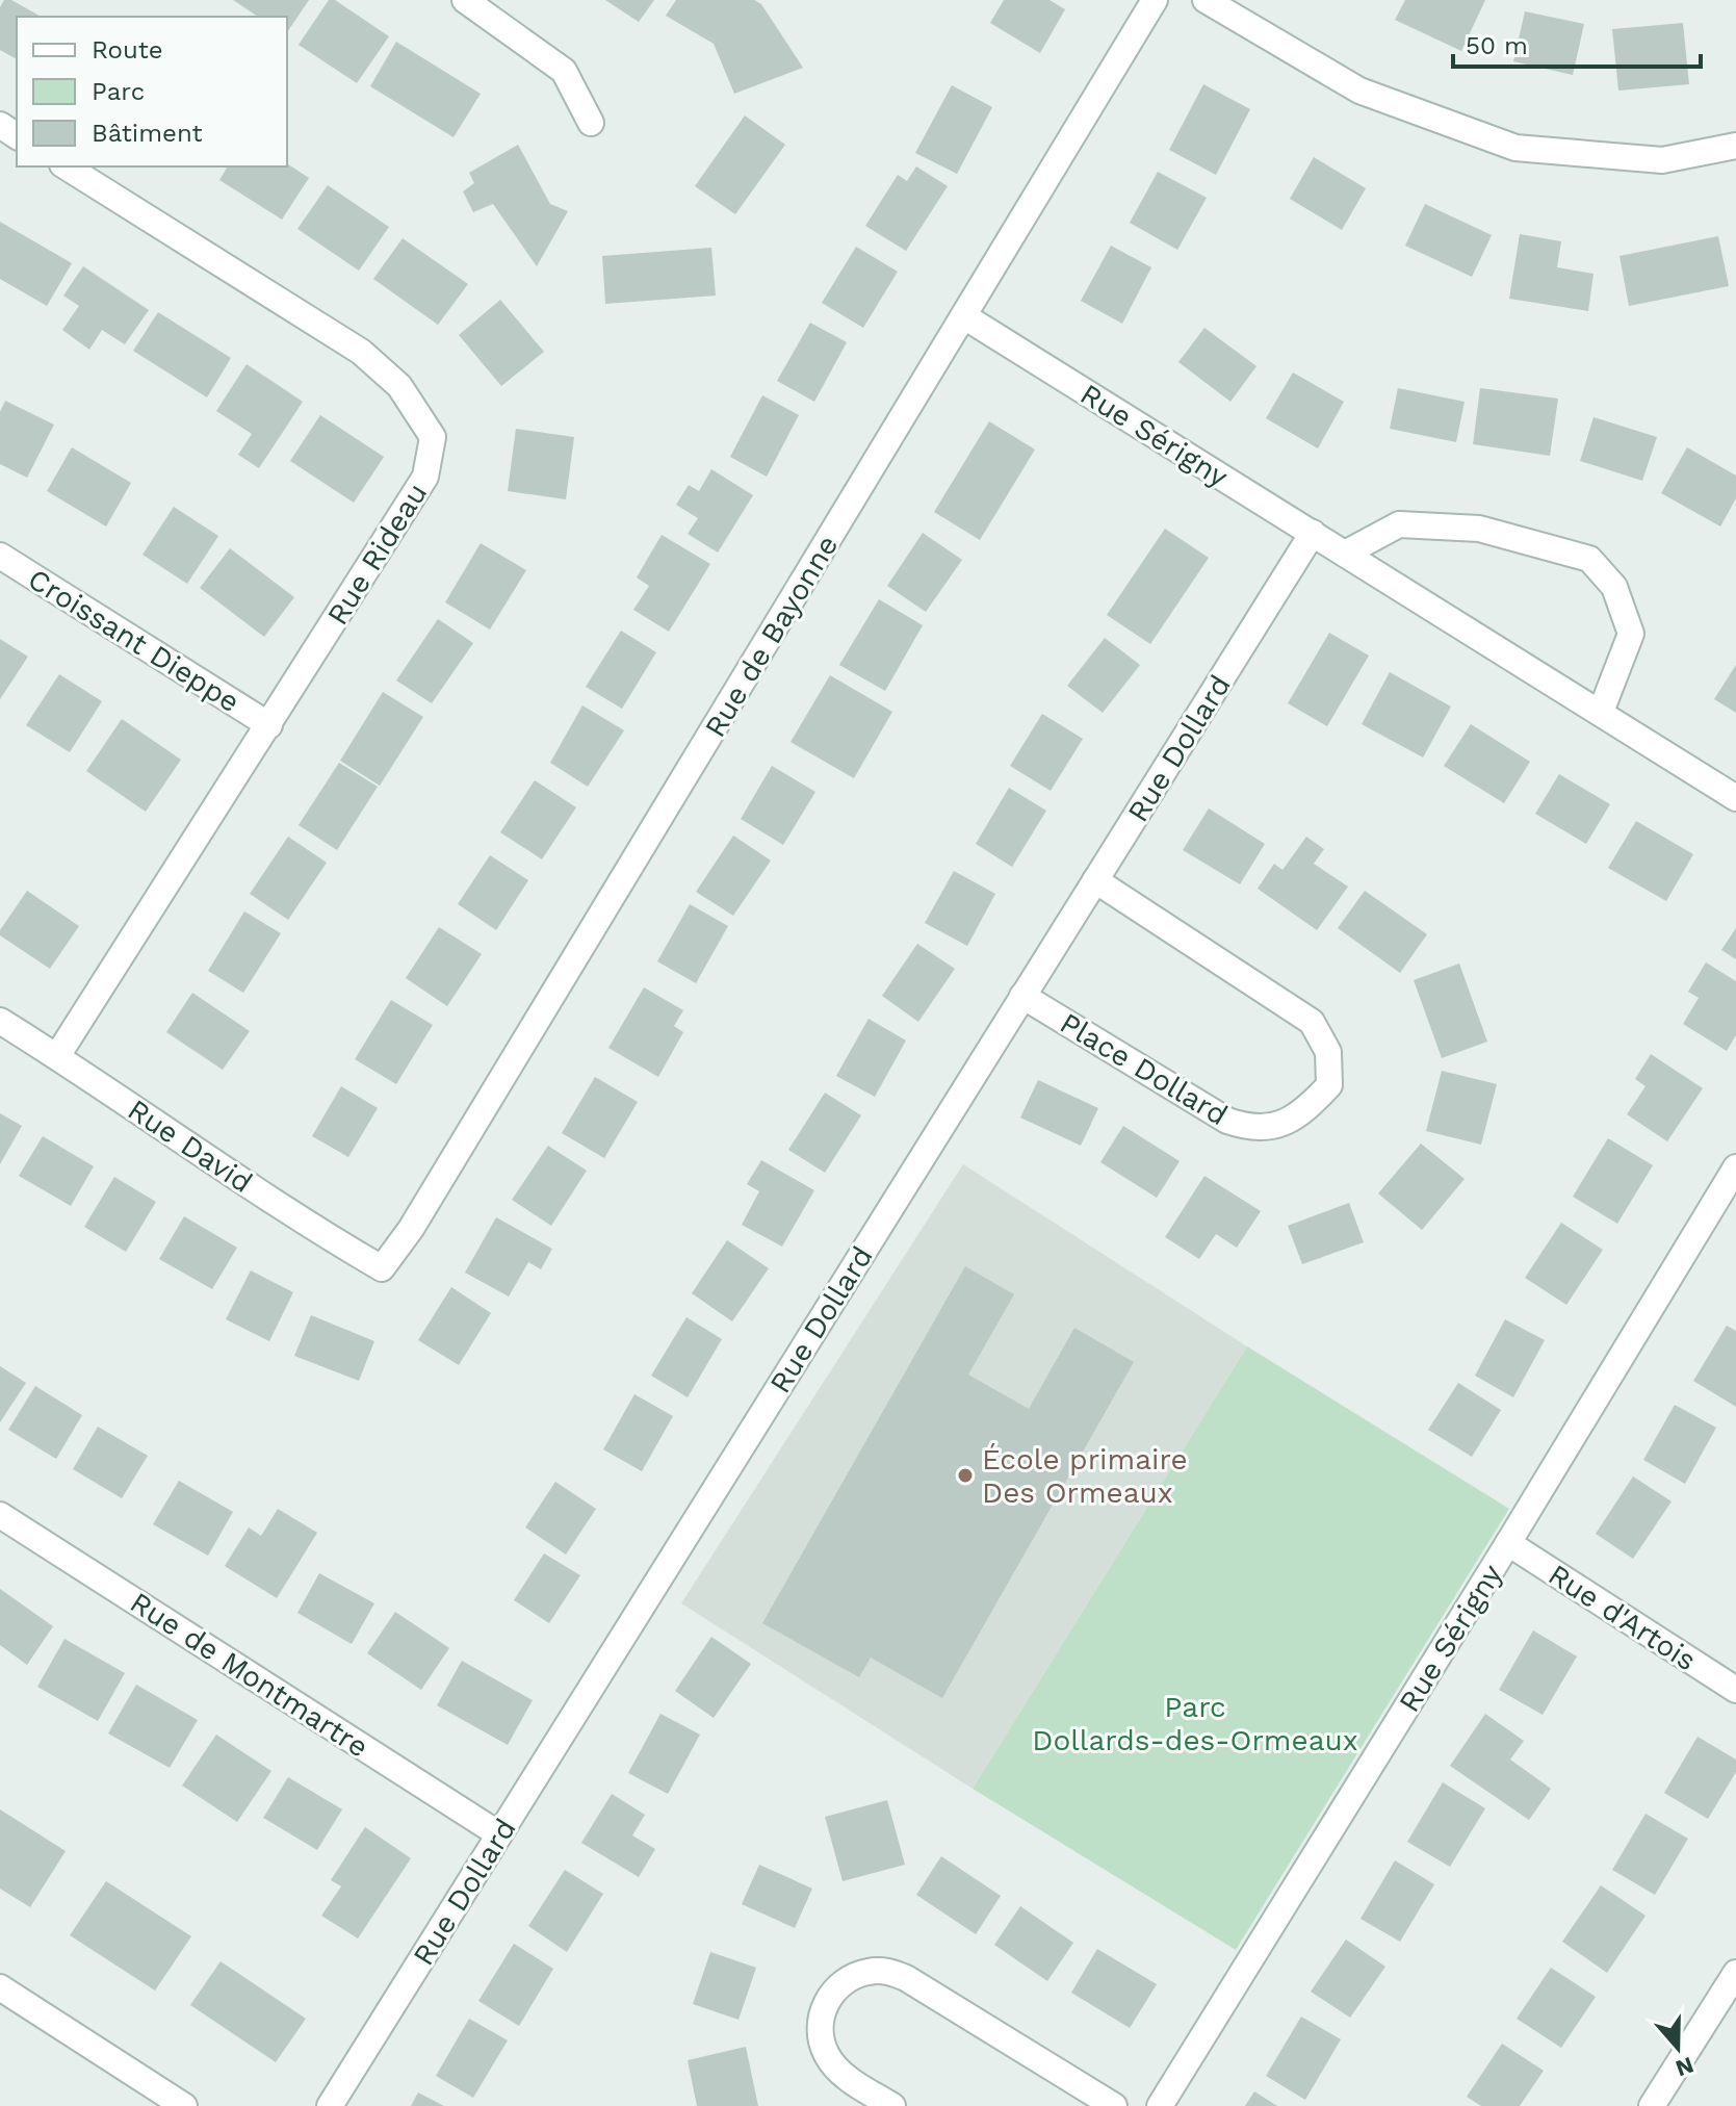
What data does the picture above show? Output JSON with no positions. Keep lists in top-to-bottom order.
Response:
{
  "streets": {
    "street": [
      "Rue Sérigny",
      "Rue Rideau",
      "Rue de Bayonne",
      "Croissant Dieppe",
      "Rue Dollard",
      "Place Dollard",
      "Rue David",
      "Rue d'Artois",
      "Rue de Montmartre"
    ]
  },
  "crossings": [
    ["Rue Sérigny", "Rue de Bayonne"],
    ["Rue Sérigny", "Rue Dollard"],
    ["Rue Sérigny", "Rue d'Artois"],
    ["Rue Rideau", "Croissant Dieppe"],
    ["Rue Rideau", "Rue David"],
    ["Rue de Bayonne", "Rue David"],
    ["Rue Dollard", "Place Dollard"],
    ["Rue Dollard", "Rue de Montmartre"]
  ],
  "parks": ["Parc Dollards-des-Ormeaux"],
  "places": ["École primaire Des Ormeaux"],
  "legend": ["Route", "Parc", "Bâtiment"],
  "scale_bar": "50 m",
  "north": "bottom"
}
